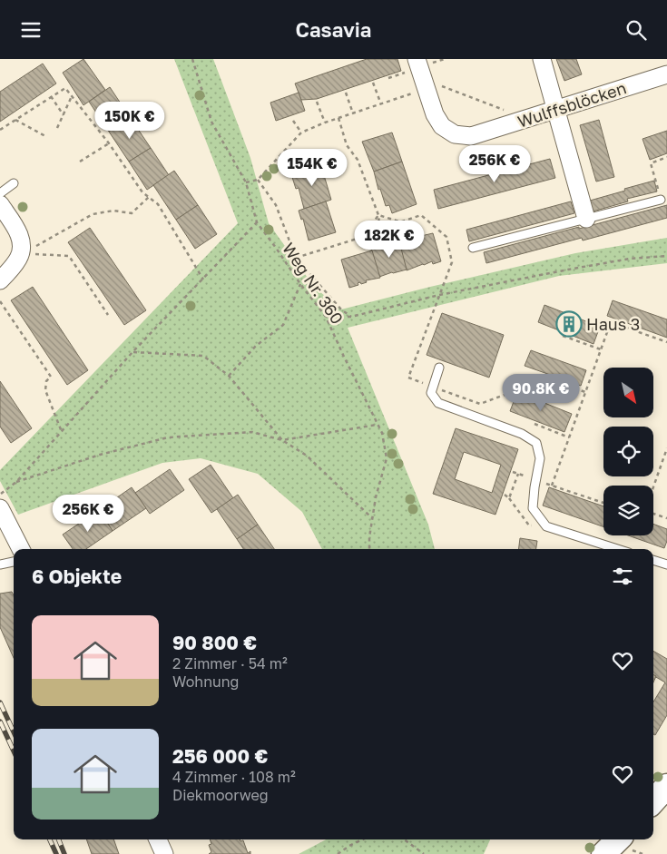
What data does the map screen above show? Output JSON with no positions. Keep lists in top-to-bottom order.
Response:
{
  "streets": {
    "street": ["Wulffsblöcken"],
    "path": ["Weg Nr. 360"]
  },
  "places": {
    "building": ["Haus 3"]
  },
  "north": "bottom right",
  "page": {
    "header": "Casavia",
    "price": [
      "150K €",
      "256K €",
      "154K €",
      "182K €",
      "90.8K €",
      "256K €"
    ],
    "heading": "6 Objekte",
    "list": [
      {
        "name": "90 800 €",
        "note": "2 Zimmer · 54 m² · Wohnung"
      },
      {
        "name": "256 000 €",
        "note": "4 Zimmer · 108 m² · Diekmoorweg"
      }
    ]
  }
}
